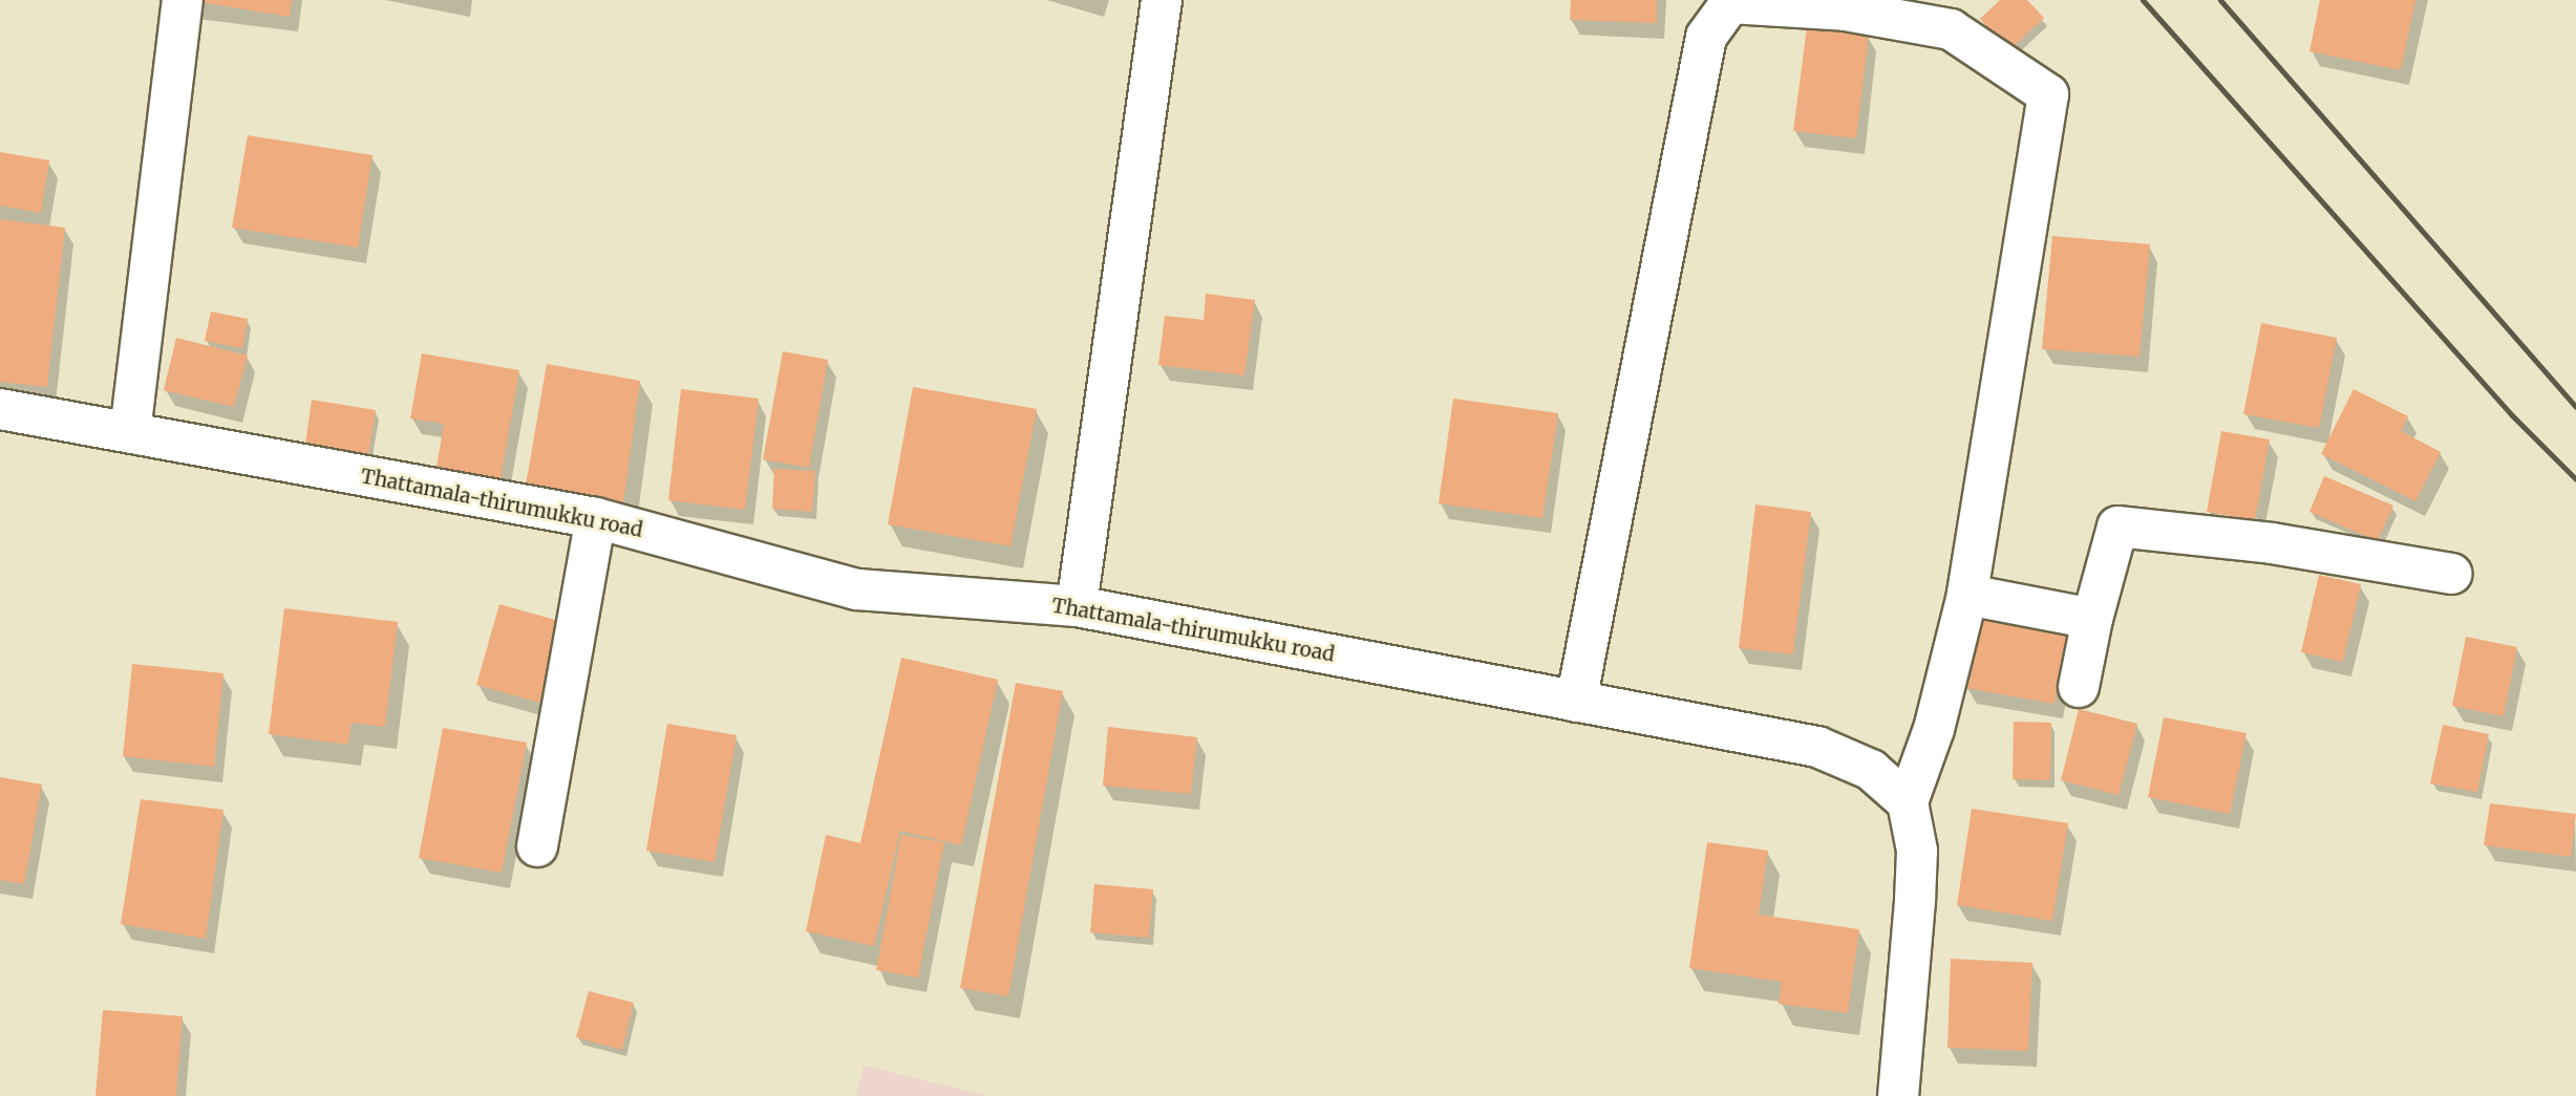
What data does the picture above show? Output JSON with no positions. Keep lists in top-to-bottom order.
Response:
{
  "streets": {
    "street": ["Thattamala-thirumukku road"]
  }
}
